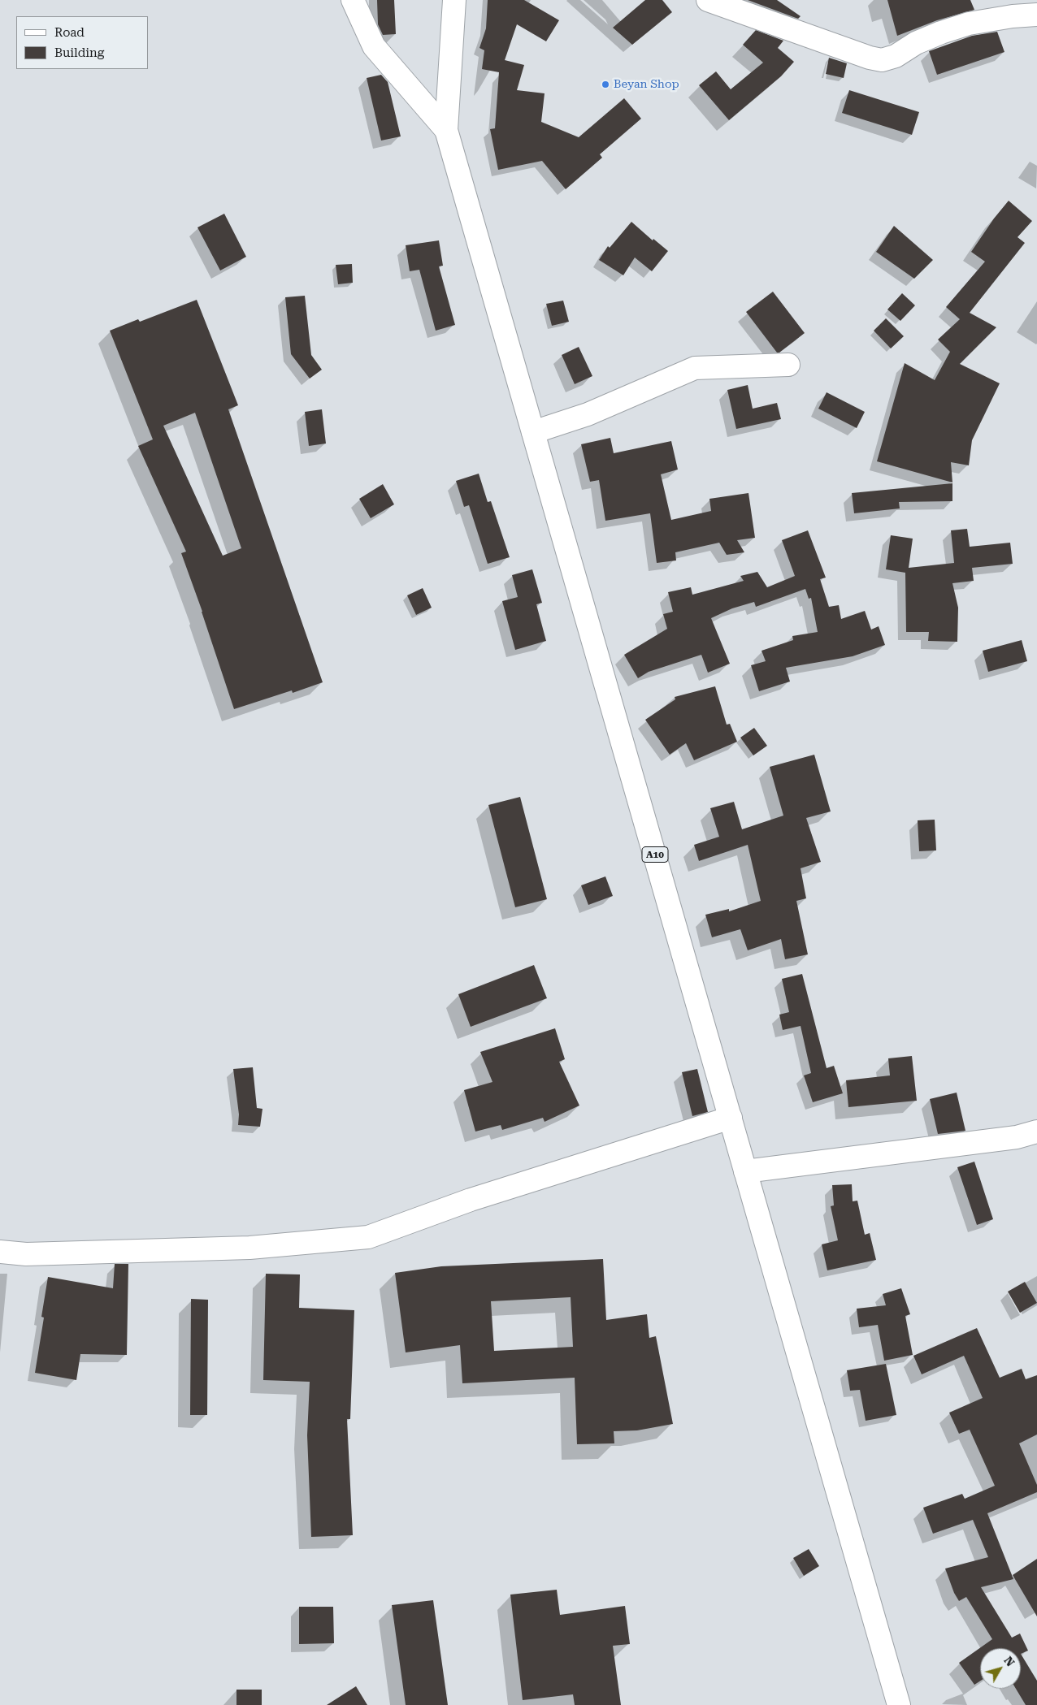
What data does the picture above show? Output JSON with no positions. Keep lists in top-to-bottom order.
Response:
{
  "streets": {
    "main road": ["A10"]
  },
  "places": ["Beyan Shop"],
  "legend": ["Road", "Building"],
  "north": "top right"
}
